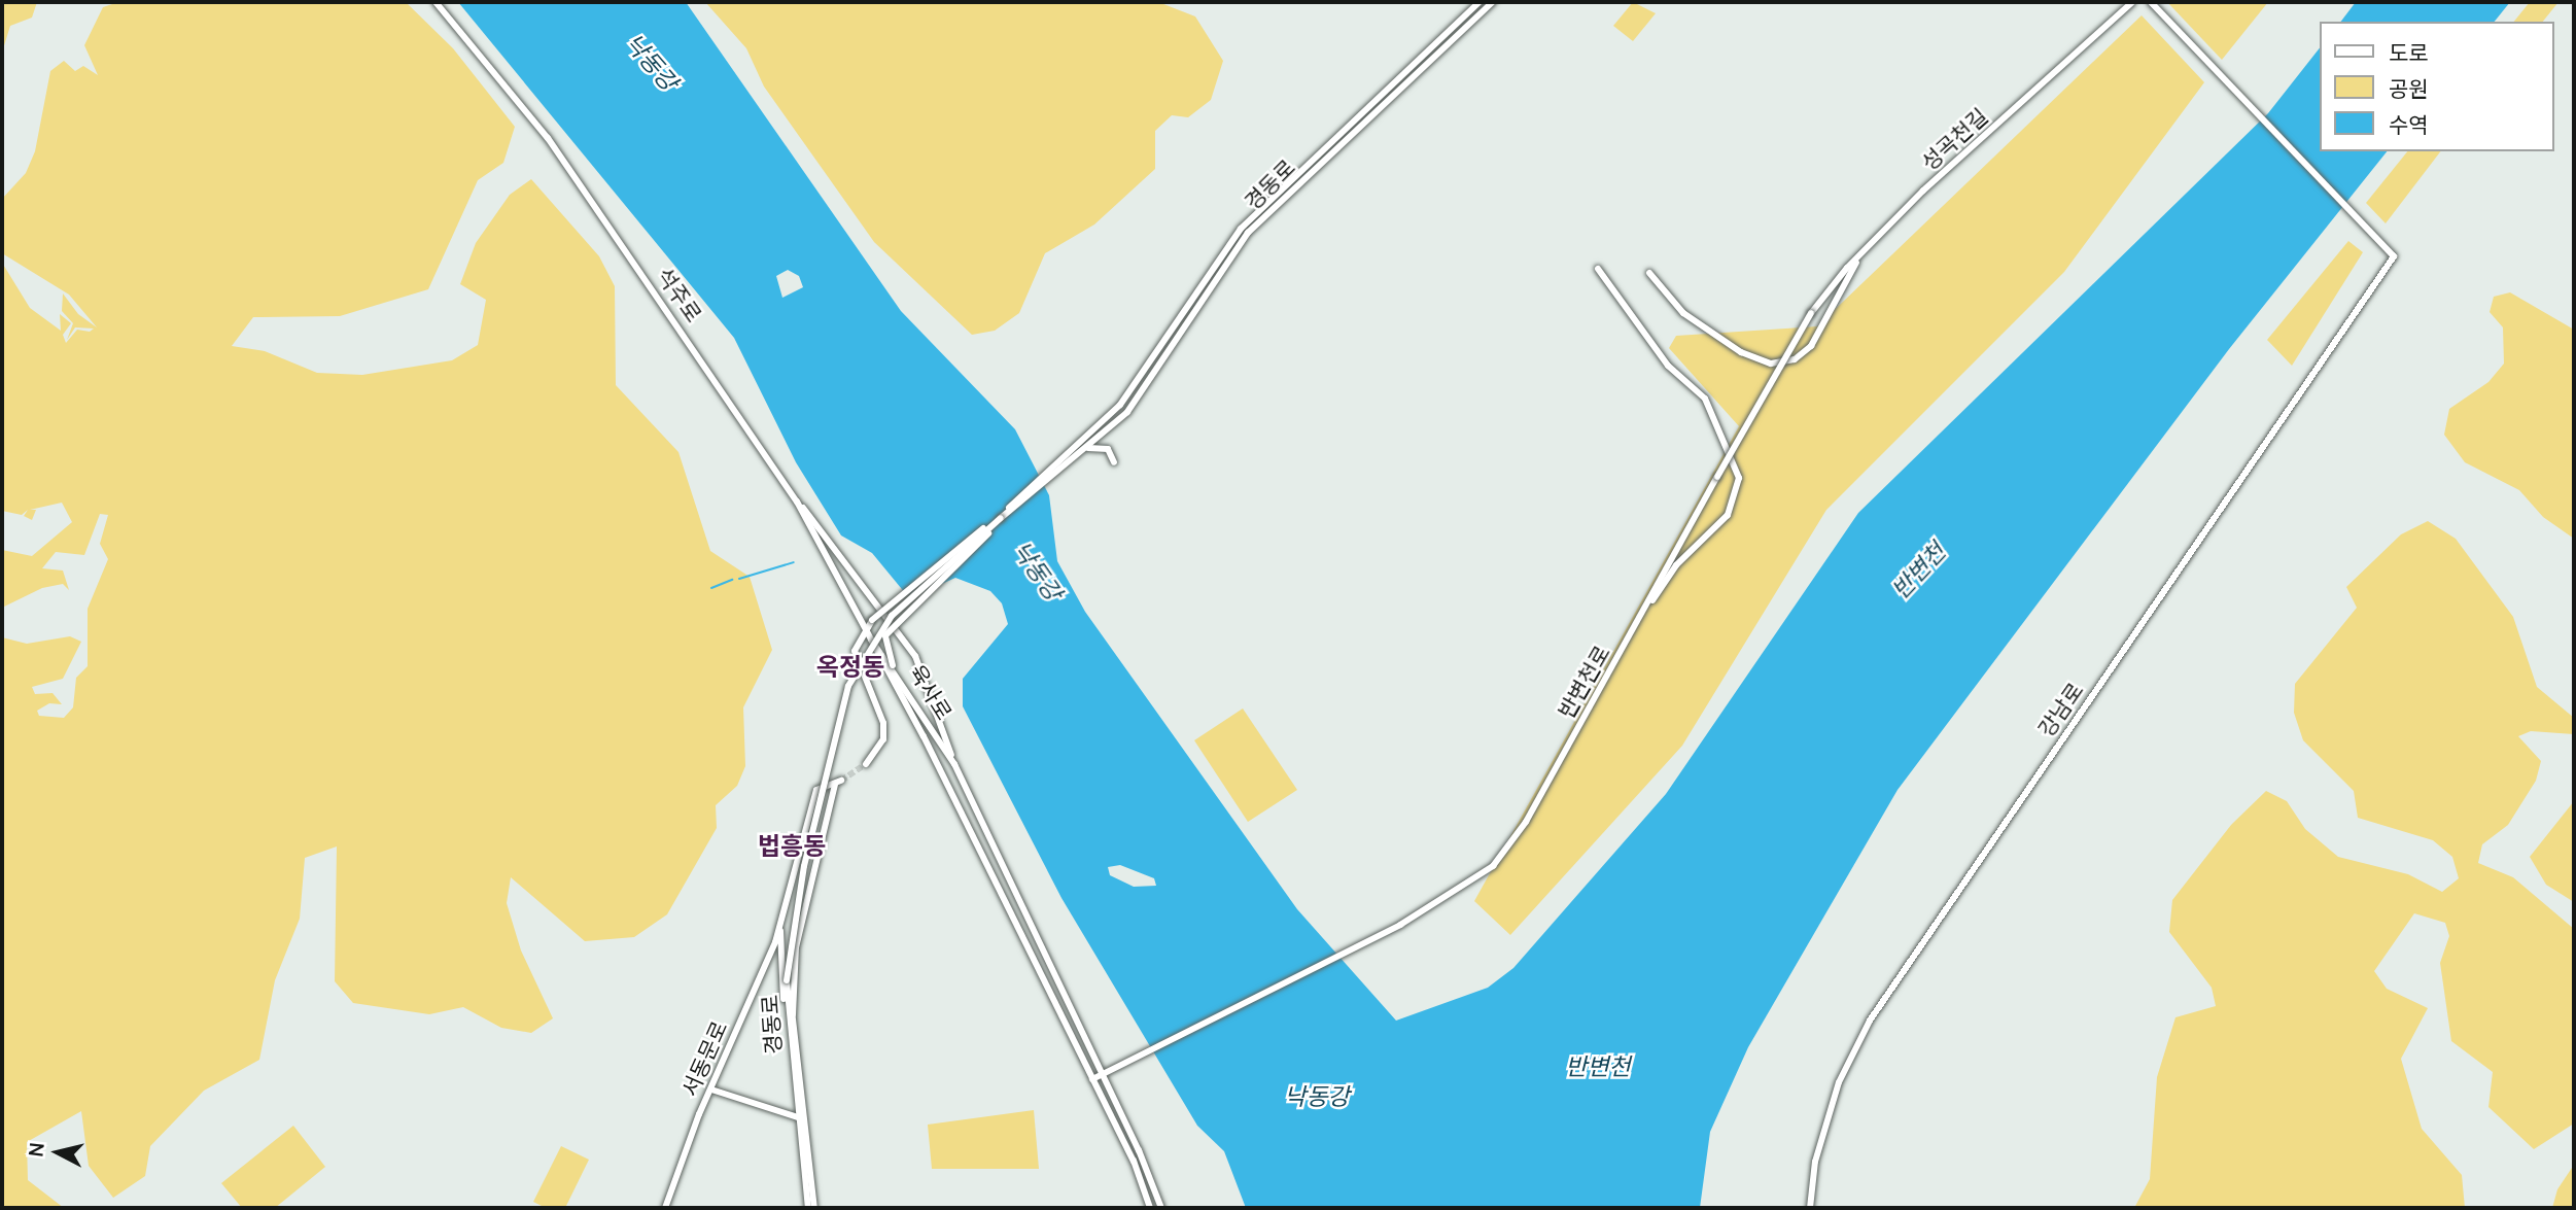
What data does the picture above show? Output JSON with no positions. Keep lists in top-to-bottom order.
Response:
{
  "streets": {
    "street": [
      "성곡천길",
      "경동로",
      "석주로",
      "반변천로",
      "육사로",
      "강남로",
      "서동문로"
    ]
  },
  "crossings": [
    ["성곡천길", "반변천로"],
    ["석주로", "육사로"],
    ["반변천로", "육사로"]
  ],
  "districts": ["옥정동", "법흥동"],
  "water": ["낙동강", "반변천"],
  "legend": ["도로", "공원", "수역"],
  "north": "left"
}
